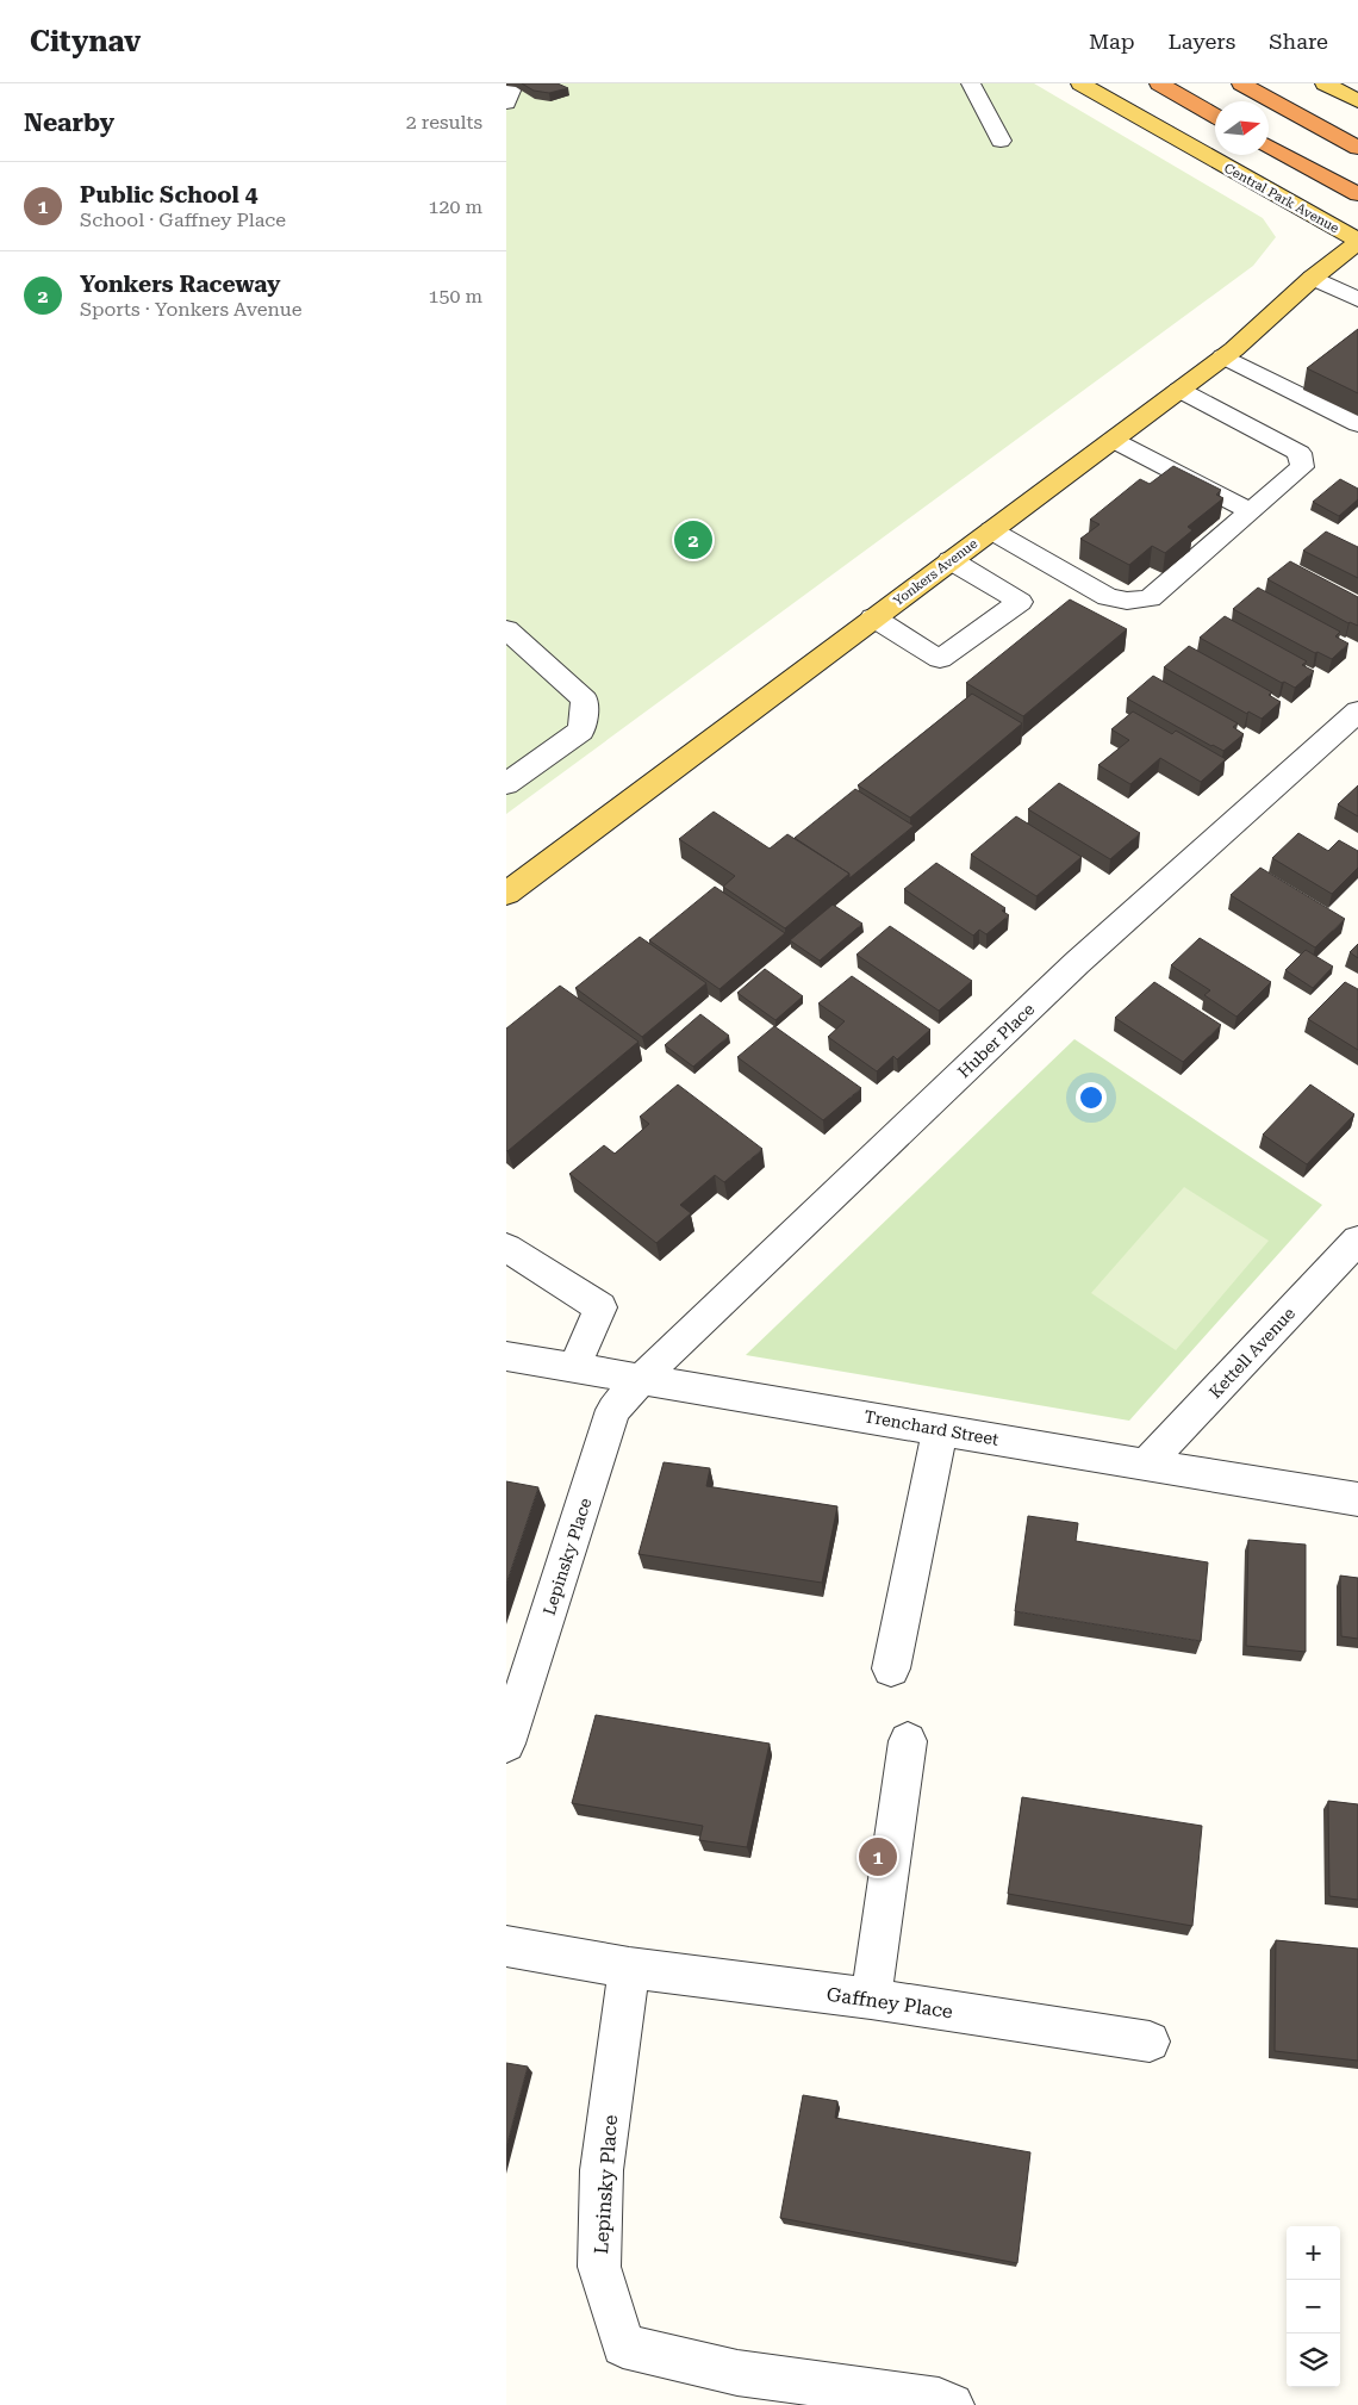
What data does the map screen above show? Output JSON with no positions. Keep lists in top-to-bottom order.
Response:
{
  "streets": {
    "main road": ["Central Park Avenue", "Yonkers Avenue"],
    "street": [
      "Huber Place",
      "Kettell Avenue",
      "Trenchard Street",
      "Lepinsky Place",
      "Gaffney Place"
    ]
  },
  "crossings": [
    ["Central Park Avenue", "Yonkers Avenue"],
    ["Huber Place", "Trenchard Street"],
    ["Huber Place", "Lepinsky Place"],
    ["Kettell Avenue", "Trenchard Street"],
    ["Trenchard Street", "Lepinsky Place"],
    ["Lepinsky Place", "Gaffney Place"]
  ],
  "north": "right",
  "page": {
    "header": "Citynav",
    "nav": ["Map", "Layers", "Share"],
    "heading": ["Nearby", "2 results"],
    "list": [
      {
        "mark": "1",
        "name": "Public School 4",
        "note": "School · Gaffney Place",
        "value": "120 m"
      },
      {
        "mark": "2",
        "name": "Yonkers Raceway",
        "note": "Sports · Yonkers Avenue",
        "value": "150 m"
      }
    ],
    "pins": ["2", "1"],
    "map_buttons": ["+", "−"]
  }
}
